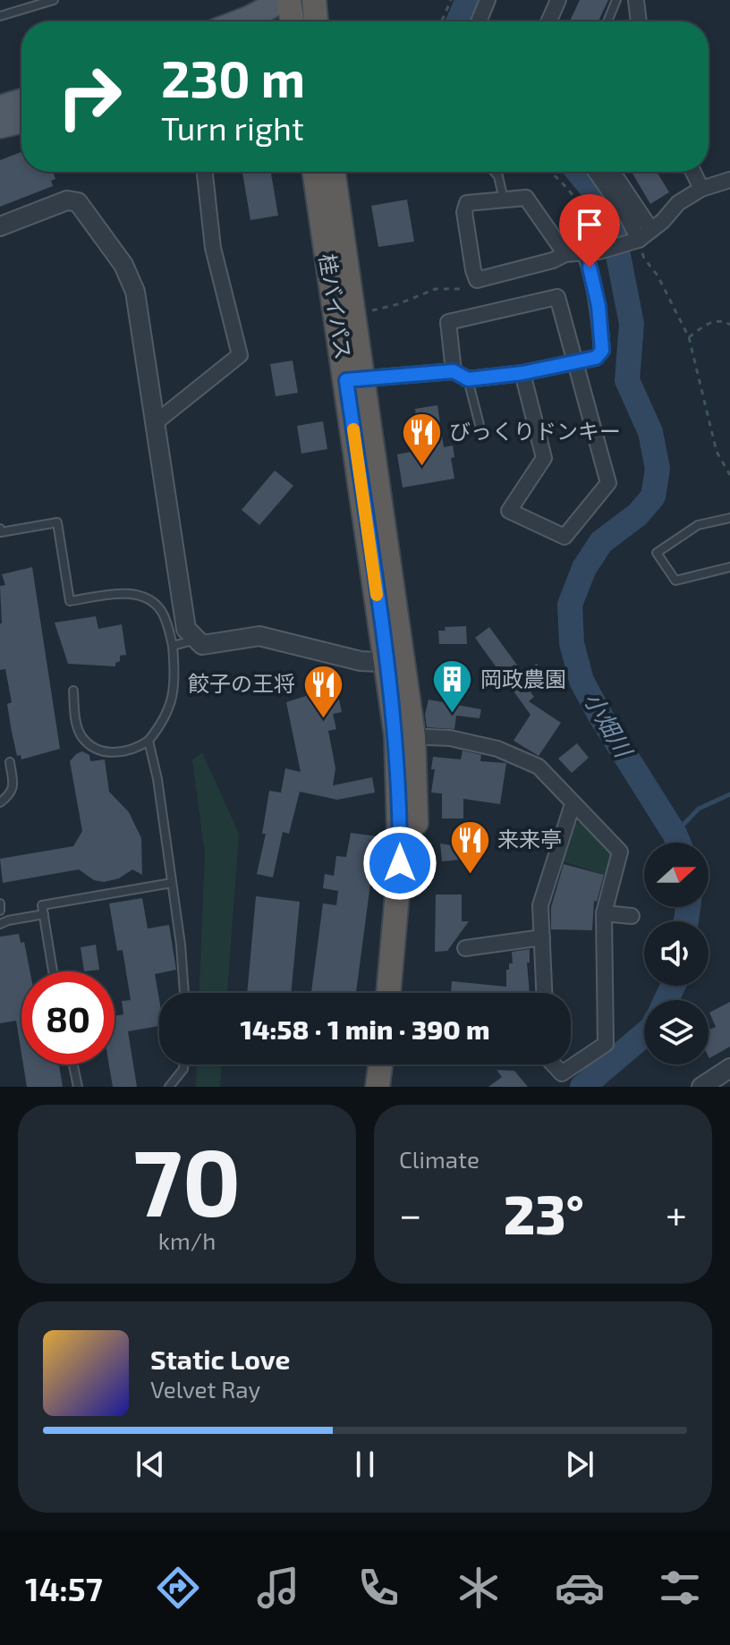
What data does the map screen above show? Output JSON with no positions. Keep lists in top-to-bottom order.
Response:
{
  "streets": {
    "highway": ["桂バイパス"]
  },
  "water": ["小畑川"],
  "places": {
    "restaurant": ["びっくりドンキー", "餃子の王将", "来来亭"],
    "building": ["岡政農園"]
  },
  "north": "right",
  "page": {
    "turn": ["230 m", "Turn right"],
    "limit": "80",
    "trip": "14:58 · 1 min · 390 m",
    "tile": [
      ["70", "km/h"],
      "Climate"
    ],
    "heat": ["−", "23°", "+"],
    "song": ["Static Love", "Velvet Ray"],
    "tabs": "14:57"
  }
}
